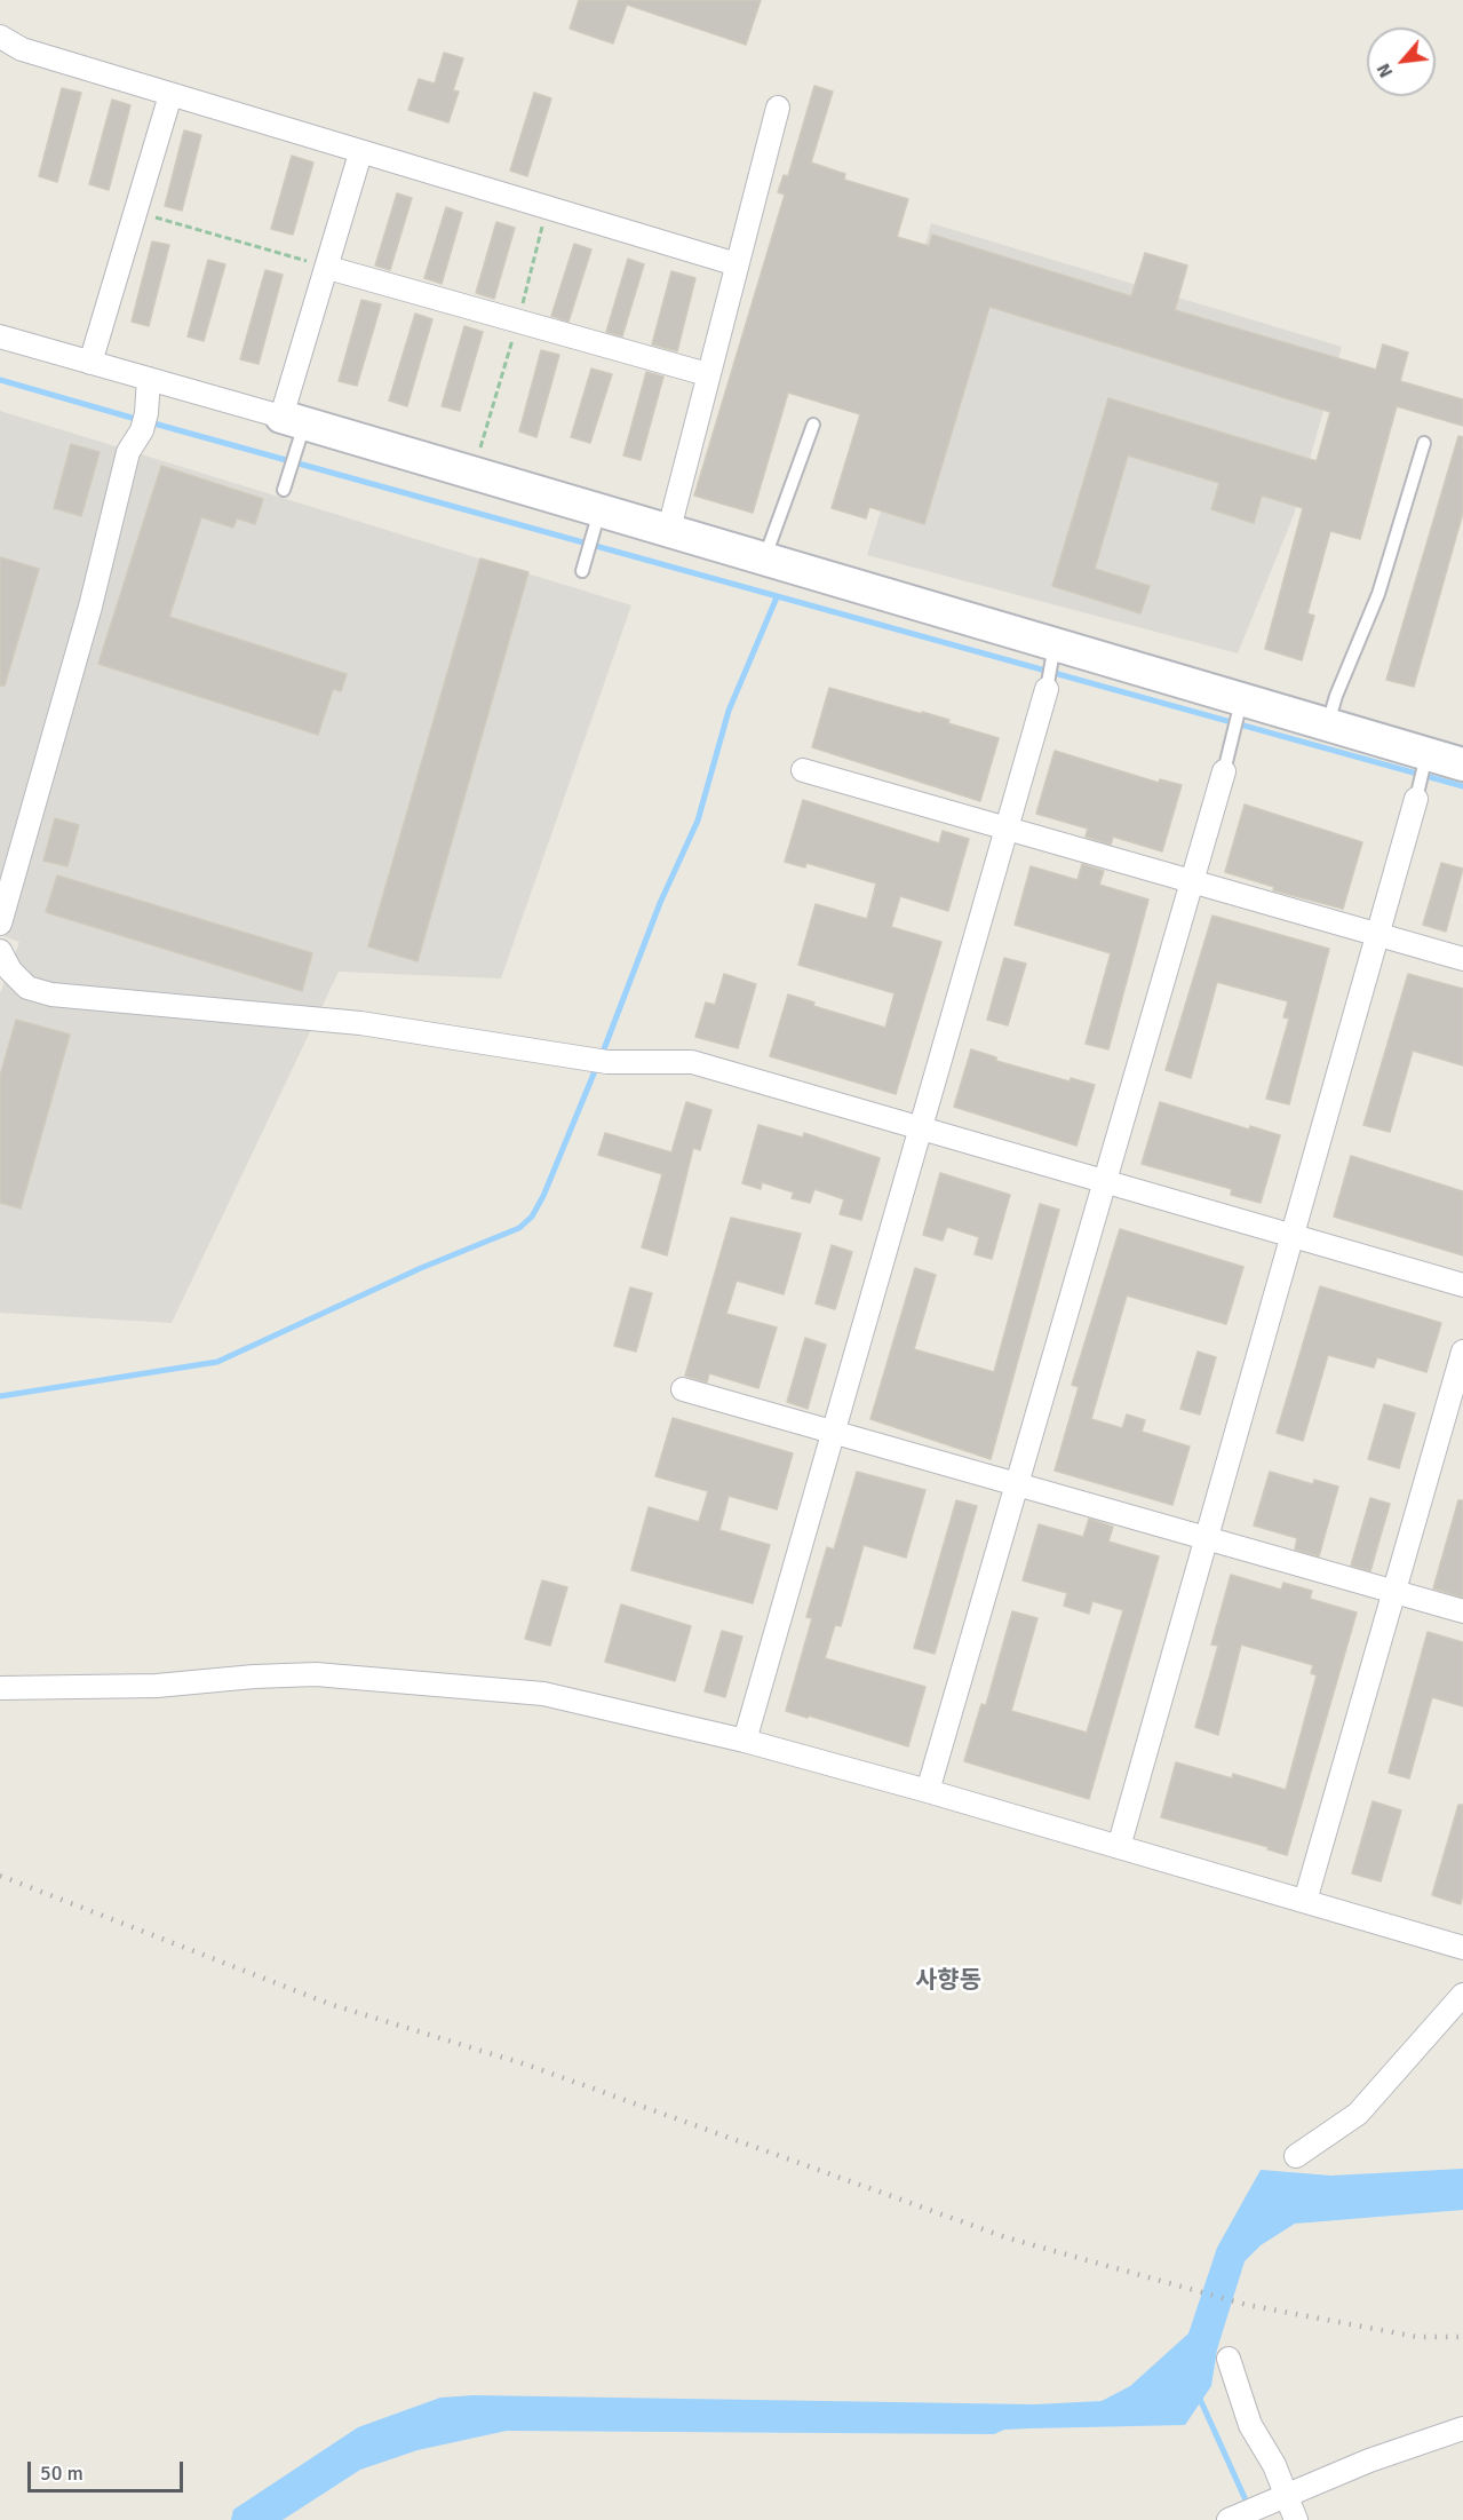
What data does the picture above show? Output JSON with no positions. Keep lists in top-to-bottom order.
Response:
{
  "districts": ["사향동"],
  "scale_bar": "50 m",
  "north": "bottom left"
}
